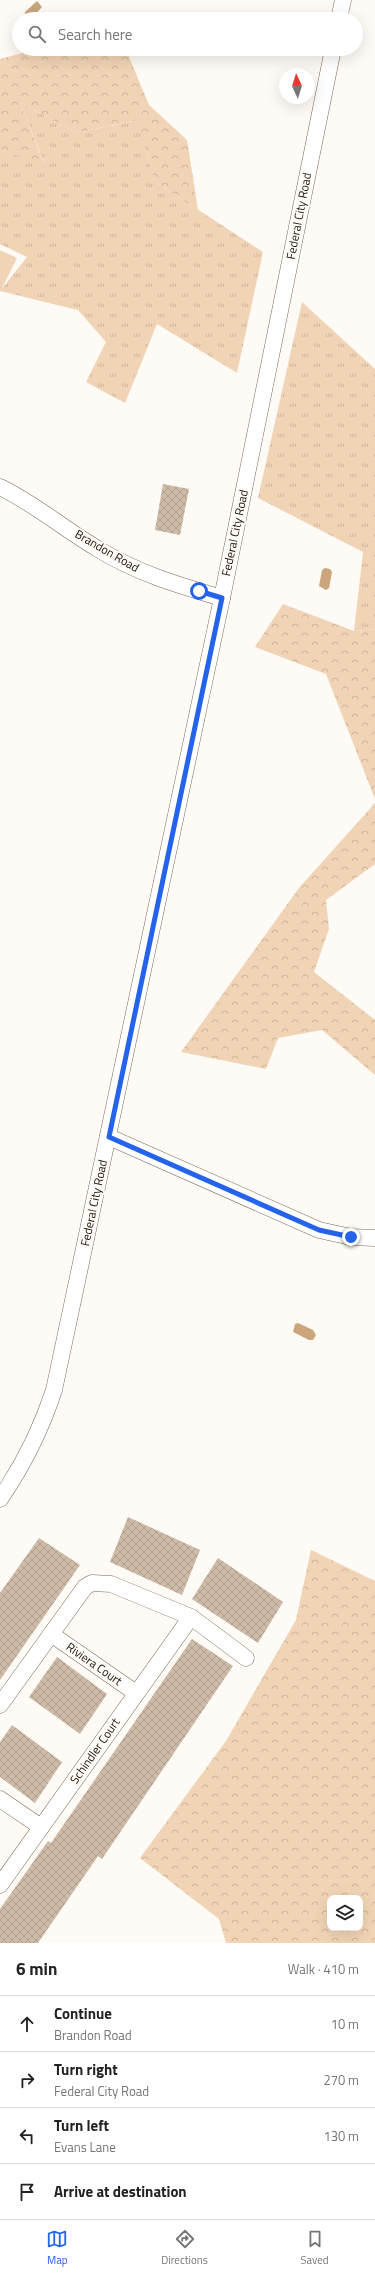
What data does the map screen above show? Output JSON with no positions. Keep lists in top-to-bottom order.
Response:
{
  "streets": {
    "street": [
      "Federal City Road",
      "Brandon Road",
      "Riviera Court",
      "Schindler Court"
    ]
  },
  "crossings": [
    ["Federal City Road", "Brandon Road"],
    ["Riviera Court", "Schindler Court"]
  ],
  "north": "top",
  "page": {
    "search": "Search here",
    "heading": ["6 min", "Walk · 410 m"],
    "list": [
      ["Continue", "Brandon Road", "10 m"],
      ["Turn right", "Federal City Road", "270 m"],
      ["Turn left", "Evans Lane", "130 m"],
      "Arrive at destination"
    ],
    "nav": ["Map", "Directions", "Saved"]
  }
}
